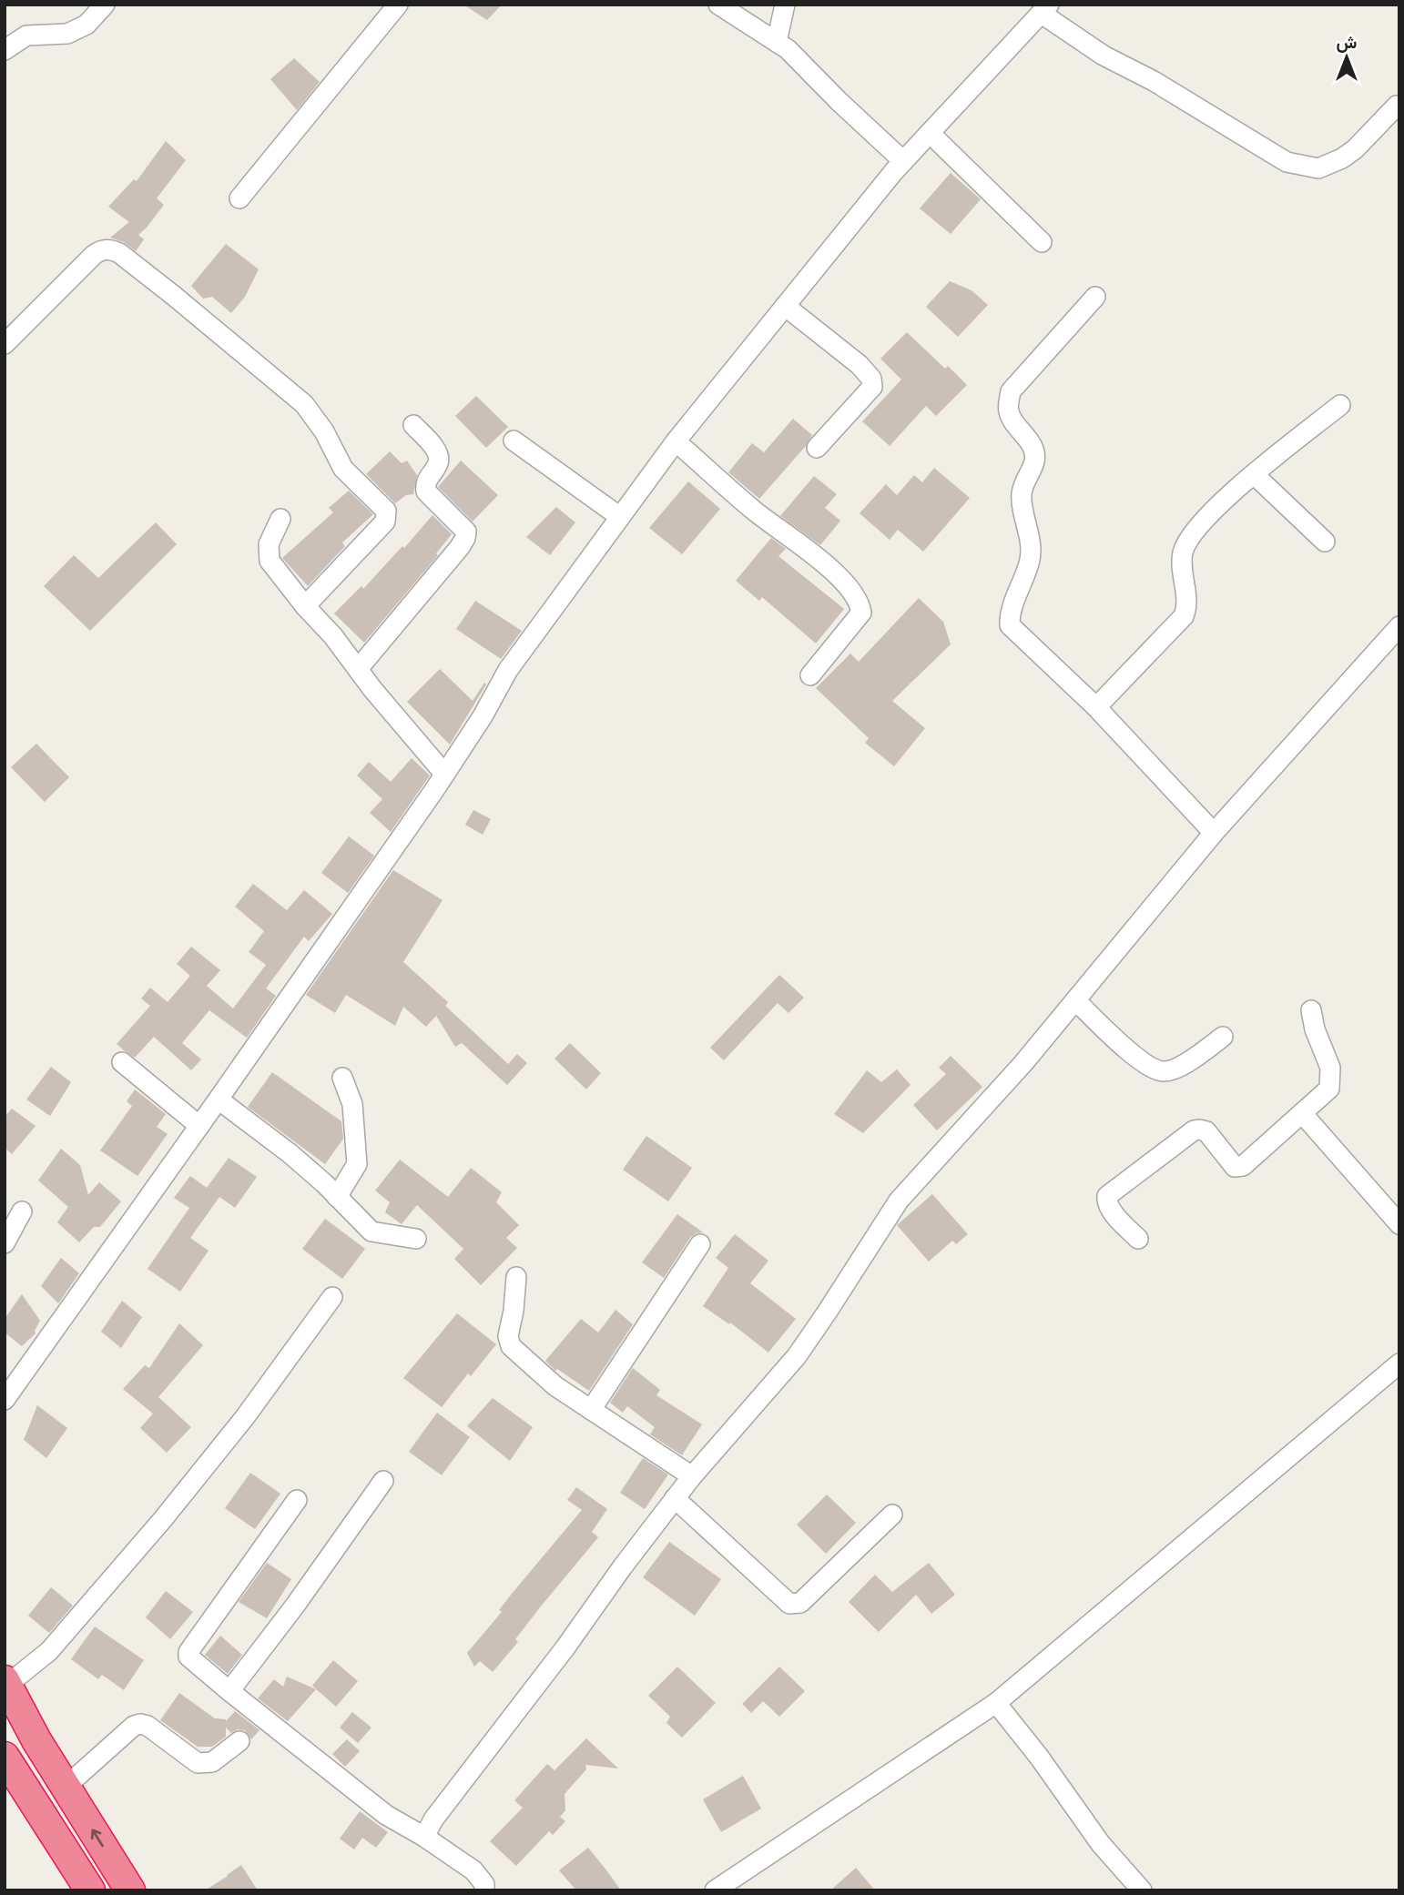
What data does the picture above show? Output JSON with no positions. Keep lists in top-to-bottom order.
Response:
{
  "north": "top"
}
